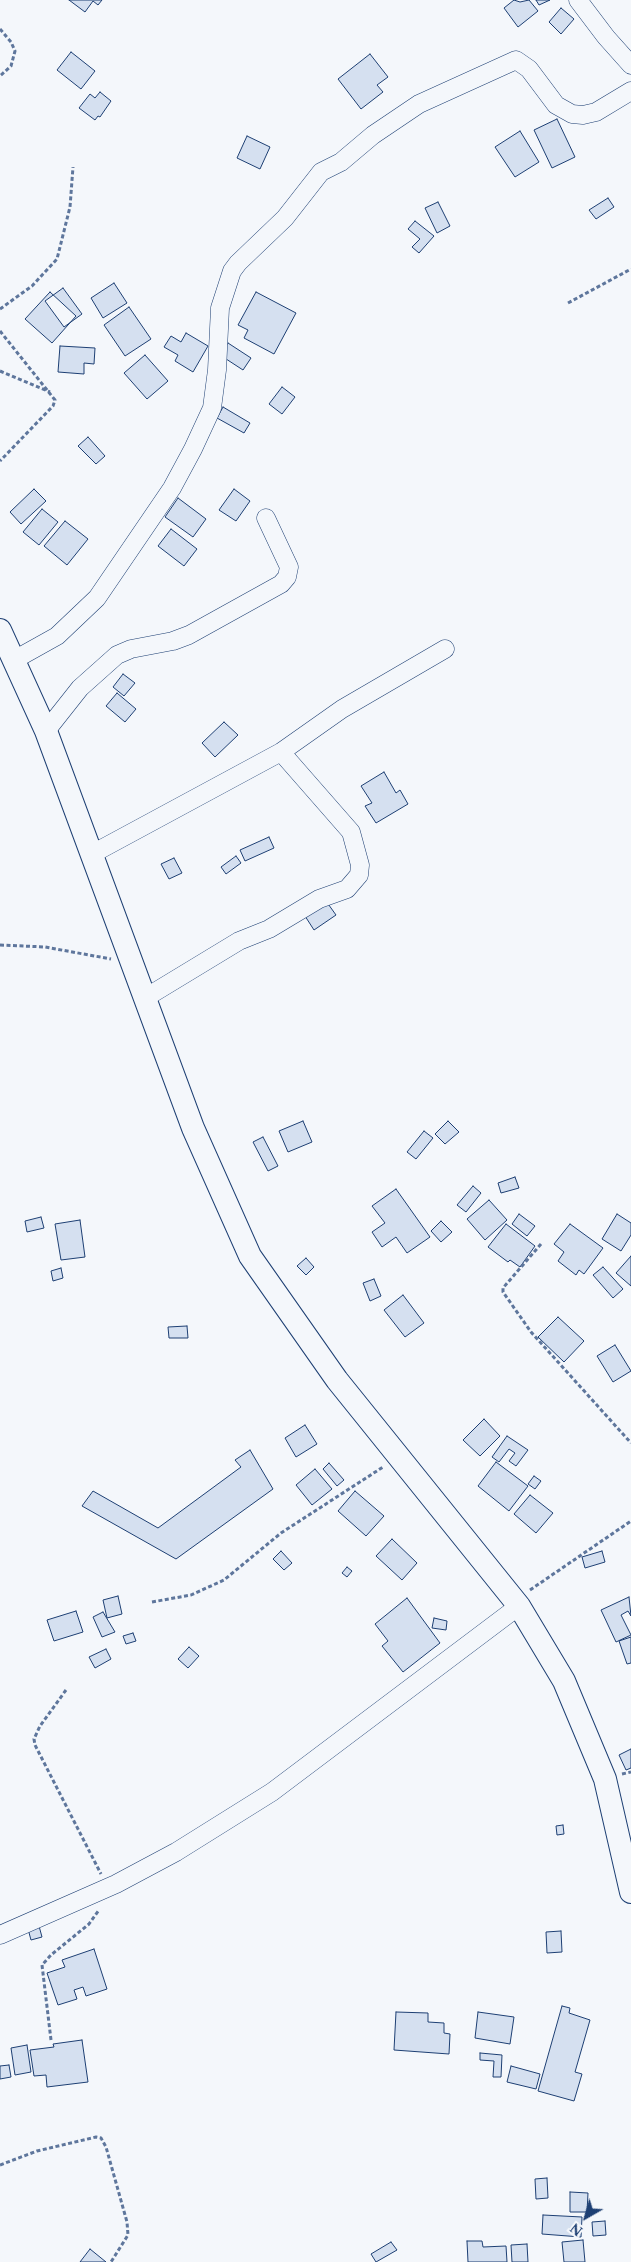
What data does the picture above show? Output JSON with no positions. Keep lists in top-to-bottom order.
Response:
{
  "north": "bottom left"
}
